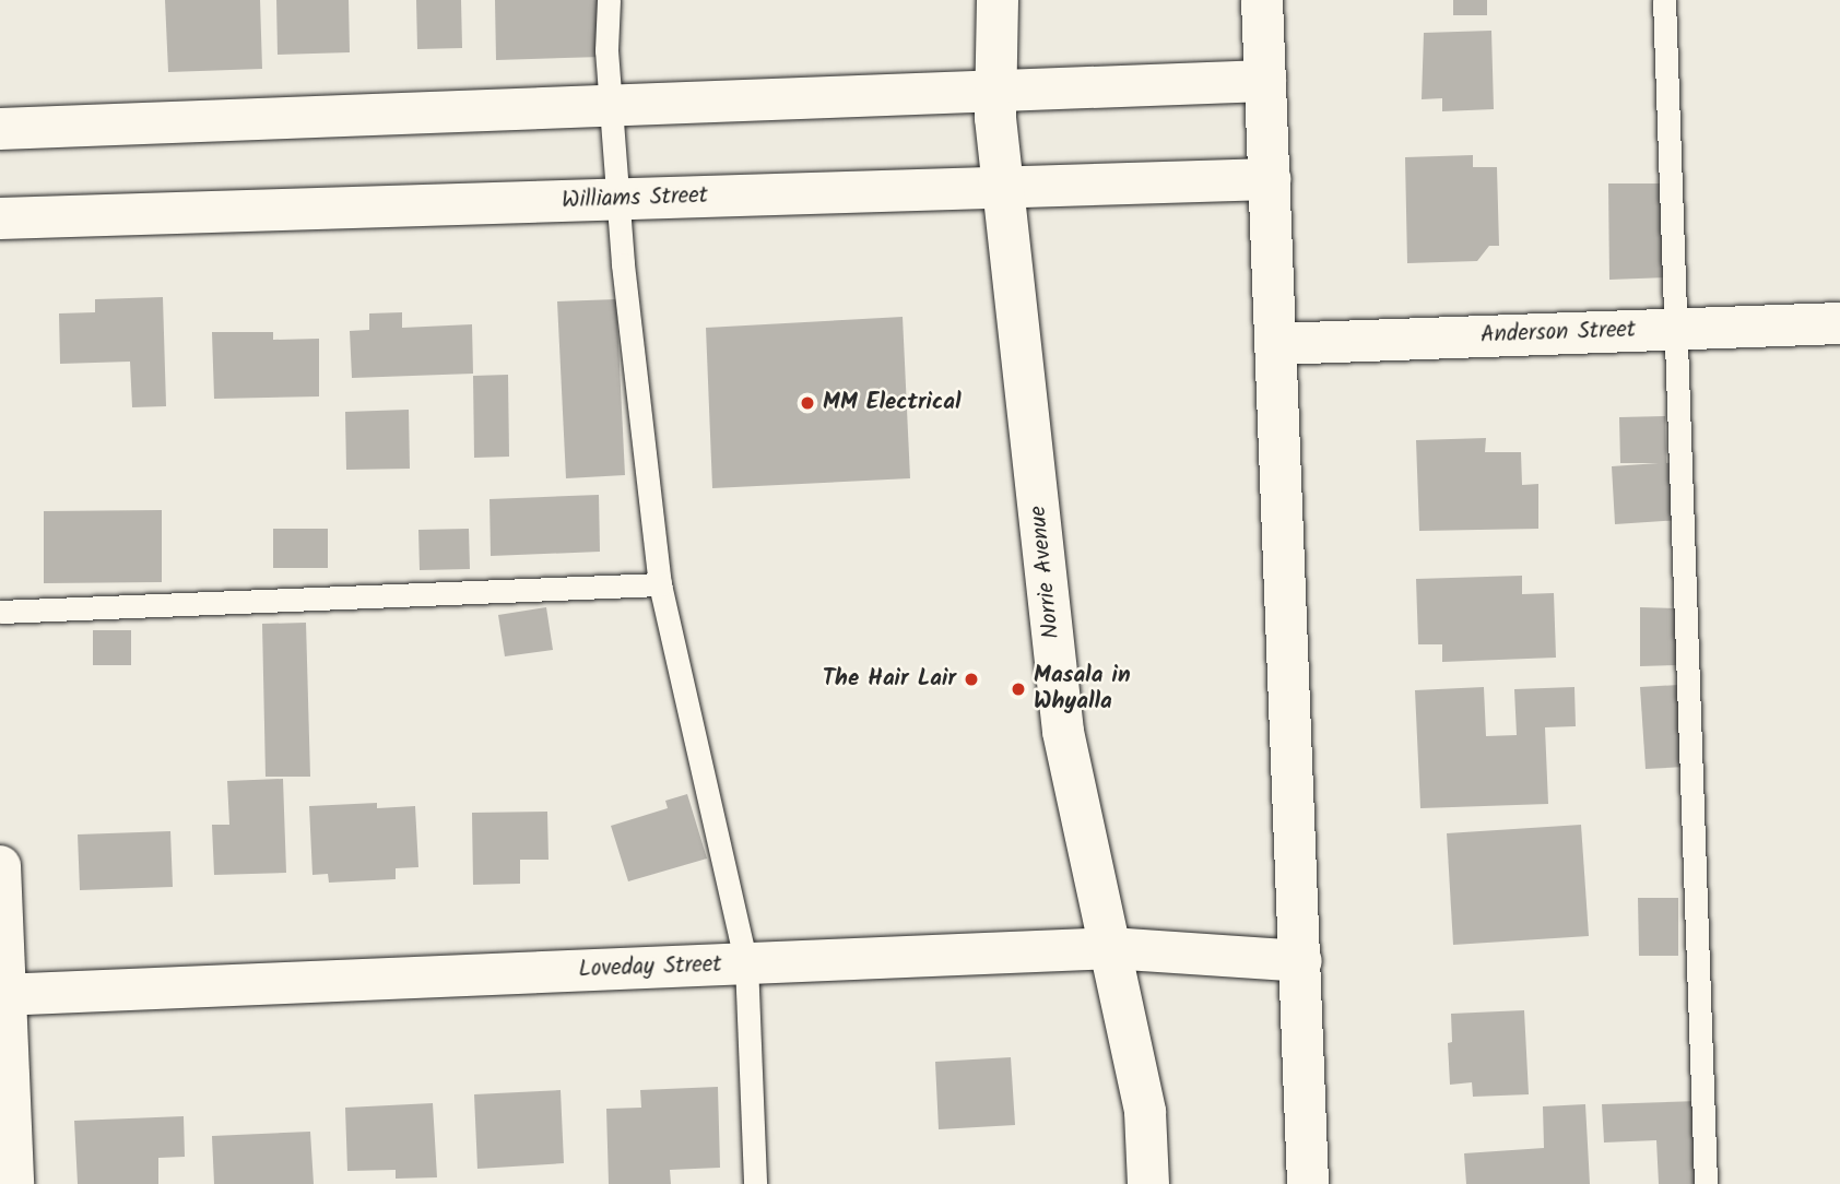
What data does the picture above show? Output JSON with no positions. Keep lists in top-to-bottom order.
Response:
{
  "streets": {
    "street": [
      "Williams Street",
      "Anderson Street",
      "Norrie Avenue",
      "Loveday Street"
    ]
  },
  "crossings": [
    ["Williams Street", "Norrie Avenue"],
    ["Norrie Avenue", "Loveday Street"]
  ],
  "places": ["MM Electrical", "The Hair Lair", "Masala in Whyalla"]
}
